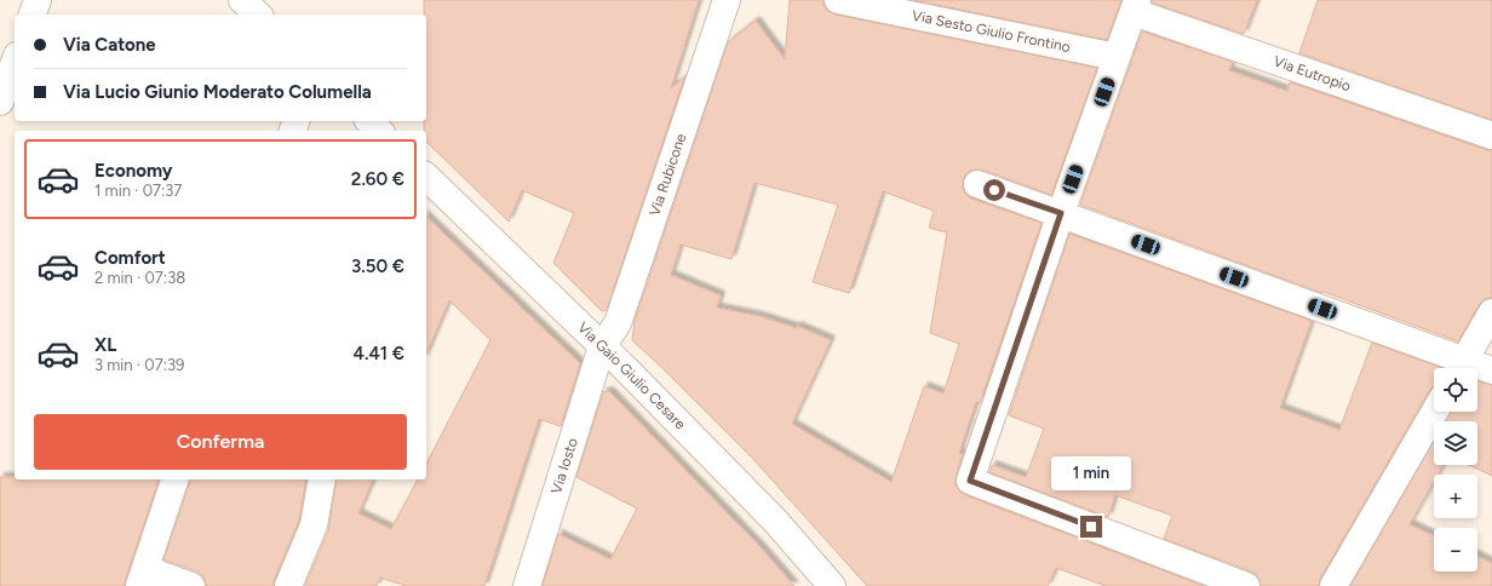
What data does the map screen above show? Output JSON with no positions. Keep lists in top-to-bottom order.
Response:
{
  "streets": {
    "street": [
      "Via Sesto Giulio Frontino",
      "Via Eutropio",
      "Via Rubicone",
      "Via Gaio Giulio Cesare",
      "Via Iosto"
    ]
  },
  "crossings": [
    ["Via Rubicone", "Via Gaio Giulio Cesare"],
    ["Via Rubicone", "Via Iosto"],
    ["Via Gaio Giulio Cesare", "Via Iosto"]
  ],
  "page": {
    "banner": ["Via Catone", "Via Lucio Giunio Moderato Columella"],
    "list": [
      {
        "name": "Economy",
        "note": "1 min · 07:37",
        "value": "2.60 €"
      },
      {
        "name": "Comfort",
        "note": "2 min · 07:38",
        "value": "3.50 €"
      },
      {
        "name": "XL",
        "note": "3 min · 07:39",
        "value": "4.41 €"
      }
    ],
    "map_buttons": ["+", "−"],
    "buttons": "Conferma",
    "bubble": "1 min"
  }
}
